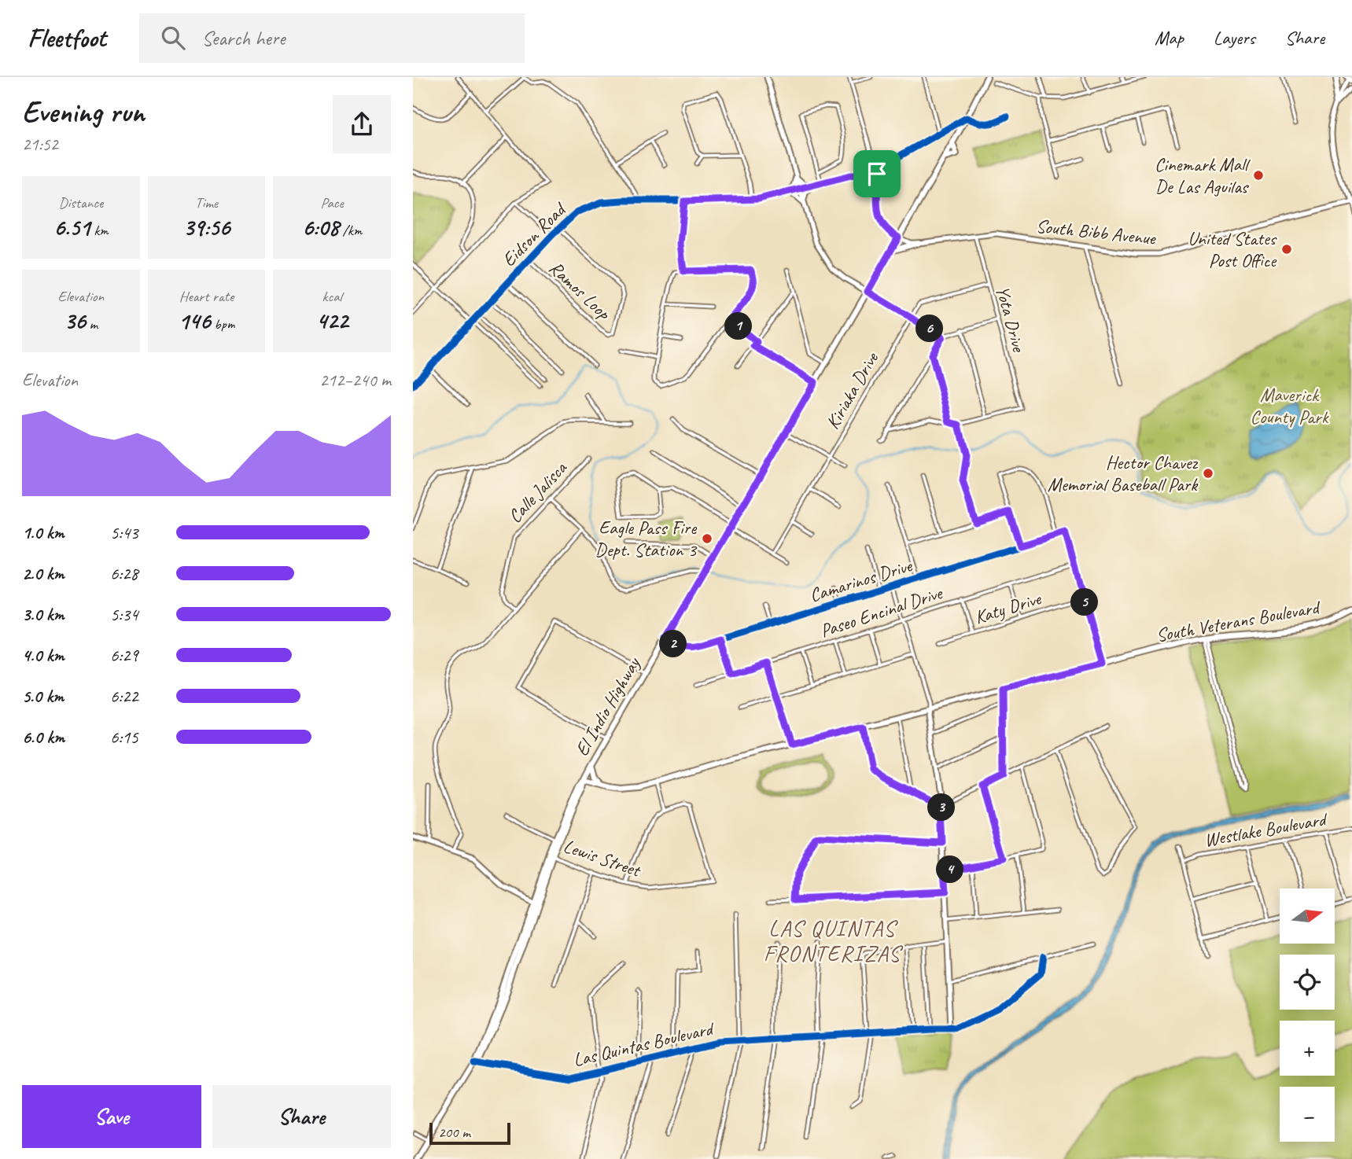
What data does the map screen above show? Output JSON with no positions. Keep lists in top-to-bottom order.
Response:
{
  "streets": {
    "main road": ["South Veterans Boulevard", "El Indio Highway"],
    "street": [
      "South Bibb Avenue",
      "Eidson Road",
      "Ramos Loop",
      "Yota Drive",
      "Kiriaka Drive",
      "Calle Jalisca",
      "Camarinos Drive",
      "Katy Drive",
      "Paseo Encinal Drive",
      "Westlake Boulevard",
      "Lewis Street",
      "Las Quintas Boulevard"
    ]
  },
  "crossings": [
    ["South Bibb Avenue", "Yota Drive"],
    ["South Bibb Avenue", "El Indio Highway"],
    ["Eidson Road", "Ramos Loop"],
    ["Eidson Road", "El Indio Highway"],
    ["Yota Drive", "Kiriaka Drive"],
    ["Camarinos Drive", "Paseo Encinal Drive"],
    ["Camarinos Drive", "El Indio Highway"],
    ["South Veterans Boulevard", "El Indio Highway"],
    ["El Indio Highway", "Lewis Street"],
    ["El Indio Highway", "Las Quintas Boulevard"]
  ],
  "districts": ["LAS QUINTAS FRONTERIZAS"],
  "parks": ["Maverick County Park"],
  "places": [
    "Cinemark Mall De Las Aguilas",
    "United States Post Office",
    "Hector Chavez Memorial Baseball Park",
    "Eagle Pass Fire Dept. Station 3"
  ],
  "scale_bar": "200 m",
  "north": "right",
  "page": {
    "header": "Fleetfoot",
    "search": "Search here",
    "nav": ["Map", "Layers", "Share"],
    "heading": ["Evening run", "21:52"],
    "stats": [
      ["Distance", "6.51 km"],
      ["Time", "39:56"],
      ["Pace", "6:08 /km"],
      ["Elevation", "36 m"],
      ["Heart rate", "146 bpm"],
      ["kcal", "422"]
    ],
    "pins": [
      "1",
      "6",
      "5",
      "2",
      "3",
      "4"
    ],
    "chart": ["Elevation", "212–240 m"],
    "list": [
      {
        "name": "1.0 km",
        "note": "5:43"
      },
      {
        "name": "2.0 km",
        "note": "6:28"
      },
      {
        "name": "3.0 km",
        "note": "5:34"
      },
      {
        "name": "4.0 km",
        "note": "6:29"
      },
      {
        "name": "5.0 km",
        "note": "6:22"
      },
      {
        "name": "6.0 km",
        "note": "6:15"
      }
    ],
    "map_buttons": ["+", "−"],
    "buttons": ["Save", "Share"],
    "scale": "200 m"
  }
}
